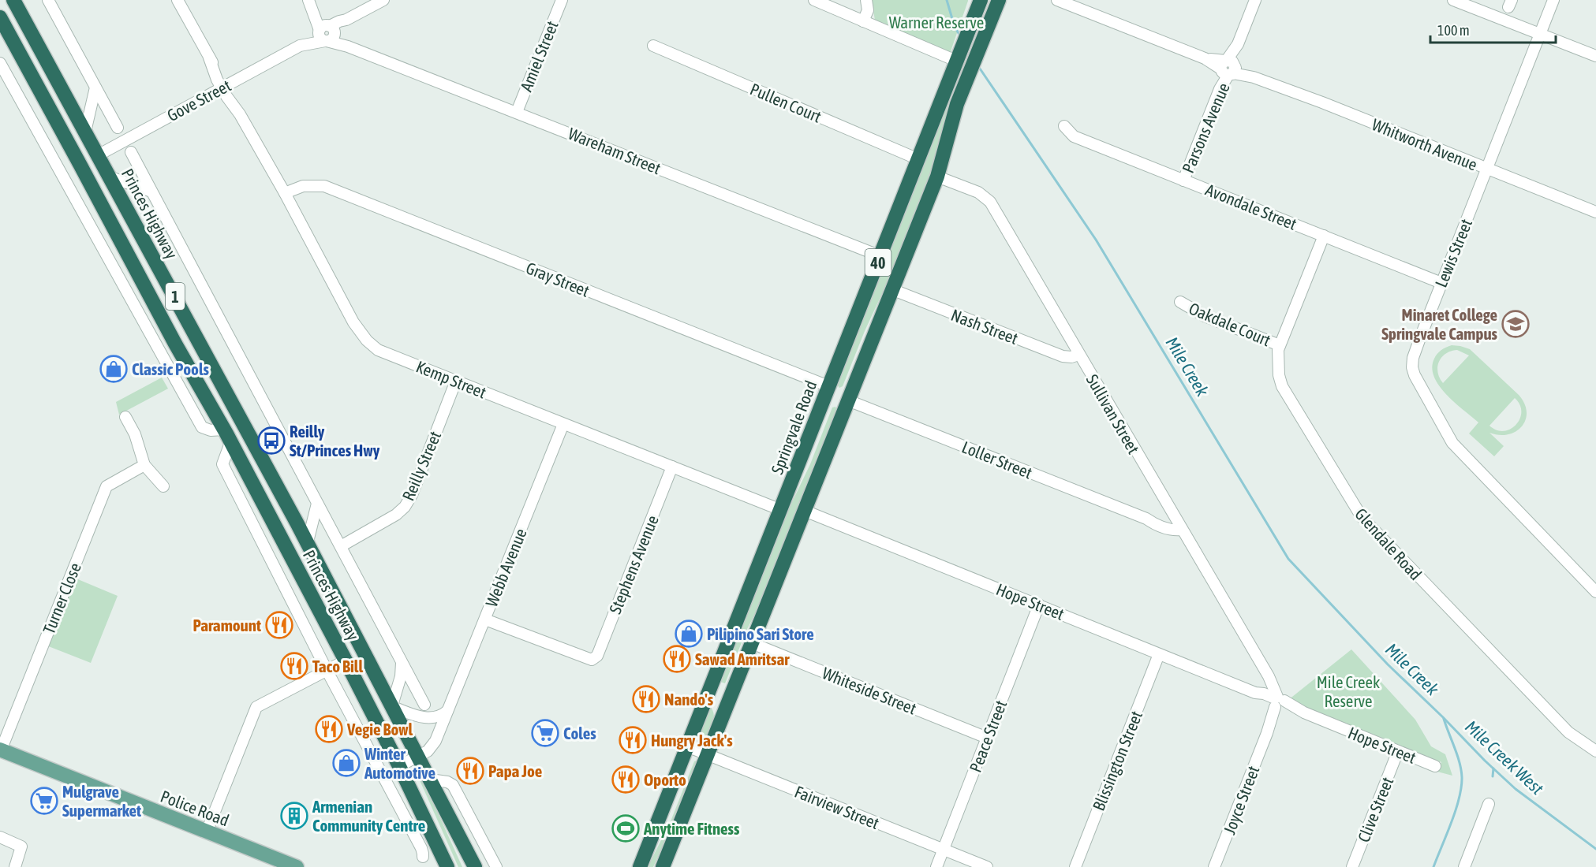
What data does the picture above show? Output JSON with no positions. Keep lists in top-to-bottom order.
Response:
{
  "streets": {
    "highway": [
      "Princes Highway",
      "40",
      "1",
      "Springvale Road"
    ],
    "main road": ["Police Road"],
    "street": [
      "Amiel Street",
      "Gove Street",
      "Pullen Court",
      "Parsons Avenue",
      "Whitworth Avenue",
      "Wareham Street",
      "Avondale Street",
      "Lewis Street",
      "Gray Street",
      "Oakdale Court",
      "Nash Street",
      "Kemp Street",
      "Sullivan Street",
      "Loller Street",
      "Reilly Street",
      "Glendale Road",
      "Stephens Avenue",
      "Webb Avenue",
      "Turner Close",
      "Hope Street",
      "Whiteside Street",
      "Peace Street",
      "Blissington Street",
      "Joyce Street",
      "Fairview Street",
      "Clive Street"
    ]
  },
  "crossings": [
    ["Amiel Street", "Wareham Street"],
    ["Gove Street", "Wareham Street"],
    ["Gove Street", "Princes Highway"],
    ["Gove Street", "Kemp Street"],
    ["Pullen Court", "Springvale Road"],
    ["Parsons Avenue", "Whitworth Avenue"],
    ["Parsons Avenue", "Avondale Street"],
    ["Whitworth Avenue", "Lewis Street"],
    ["Wareham Street", "Springvale Road"],
    ["Avondale Street", "Lewis Street"],
    ["Avondale Street", "Glendale Road"],
    ["Princes Highway", "Reilly Street"],
    ["Princes Highway", "Webb Avenue"],
    ["40", "Nash Street"],
    ["40", "Sullivan Street"],
    ["40", "Loller Street"],
    ["40", "Hope Street"],
    ["40", "Whiteside Street"],
    ["40", "Fairview Street"],
    ["Gray Street", "Kemp Street"],
    ["Gray Street", "Springvale Road"],
    ["Oakdale Court", "Glendale Road"],
    ["Nash Street", "Sullivan Street"],
    ["Kemp Street", "Springvale Road"],
    ["Kemp Street", "Reilly Street"],
    ["Kemp Street", "Stephens Avenue"],
    ["Kemp Street", "Webb Avenue"],
    ["Sullivan Street", "Loller Street"],
    ["Sullivan Street", "Hope Street"],
    ["Sullivan Street", "Joyce Street"],
    ["Springvale Road", "Fairview Street"],
    ["Stephens Avenue", "Webb Avenue"],
    ["Turner Close", "Police Road"],
    ["Hope Street", "Peace Street"],
    ["Hope Street", "Blissington Street"],
    ["Hope Street", "Joyce Street"],
    ["Hope Street", "Clive Street"],
    ["Whiteside Street", "Peace Street"],
    ["Peace Street", "Fairview Street"]
  ],
  "water": ["Mile Creek", "Mile Creek West"],
  "parks": ["Warner Reserve", "Mile Creek Reserve"],
  "places": {
    "school or university": ["Minaret College Springvale Campus"],
    "shop": ["Classic Pools", "Pilipino Sari Store", "Winter Automotive"],
    "bus stop": ["Reilly St/Princes Hwy"],
    "restaurant": [
      "Paramount",
      "Sawad Amritsar",
      "Taco Bill",
      "Nando's",
      "Vegie Bowl",
      "Hungry Jack's",
      "Papa Joe",
      "Oporto"
    ],
    "supermarket": ["Coles", "Mulgrave Supermarket"],
    "building": ["Armenian Community Centre"],
    "sports": ["Anytime Fitness"]
  },
  "scale_bar": "100 m"
}
